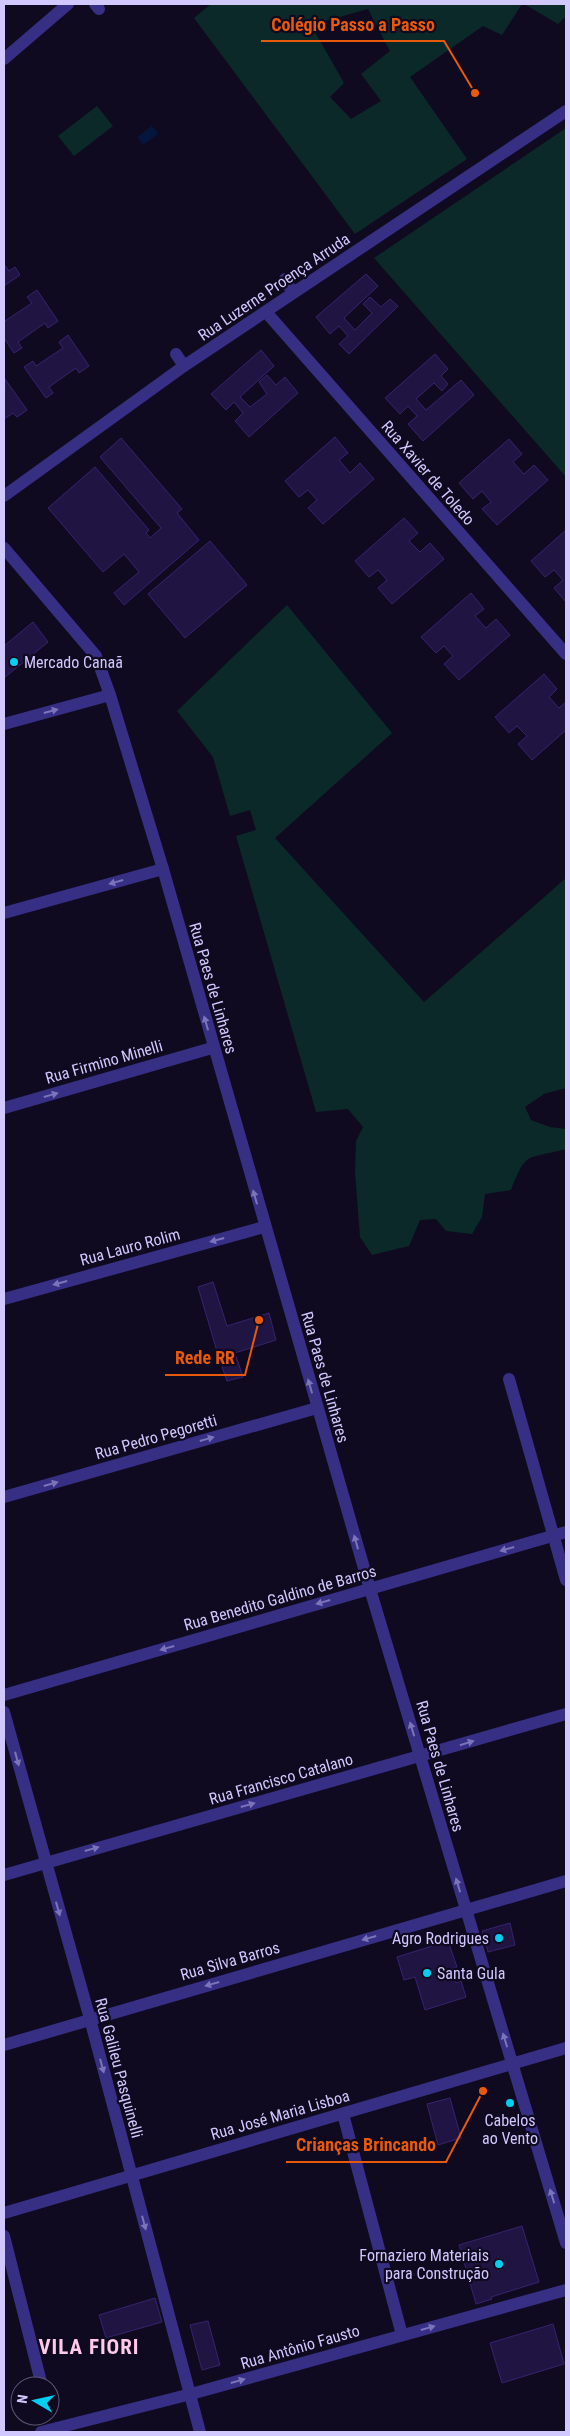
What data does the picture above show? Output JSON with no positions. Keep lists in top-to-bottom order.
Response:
{
  "streets": {
    "street": [
      "Rua Luzerne Proença Arruda",
      "Rua Xavier de Toledo",
      "Rua Paes de Linhares",
      "Rua Firmino Minelli",
      "Rua Lauro Rolim",
      "Rua Pedro Pegoretti",
      "Rua Benedito Galdino de Barros",
      "Rua Francisco Catalano",
      "Rua Silva Barros",
      "Rua Galileu Pasquinelli",
      "Rua José Maria Lisboa",
      "Rua Antônio Fausto"
    ]
  },
  "crossings": [
    ["Rua Luzerne Proença Arruda", "Rua Xavier de Toledo"],
    ["Rua Paes de Linhares", "Rua Firmino Minelli"],
    ["Rua Paes de Linhares", "Rua Lauro Rolim"],
    ["Rua Paes de Linhares", "Rua Pedro Pegoretti"],
    ["Rua Paes de Linhares", "Rua Benedito Galdino de Barros"],
    ["Rua Paes de Linhares", "Rua Francisco Catalano"],
    ["Rua Paes de Linhares", "Rua Silva Barros"],
    ["Rua Paes de Linhares", "Rua José Maria Lisboa"],
    ["Rua Francisco Catalano", "Rua Galileu Pasquinelli"],
    ["Rua Silva Barros", "Rua Galileu Pasquinelli"],
    ["Rua Galileu Pasquinelli", "Rua José Maria Lisboa"],
    ["Rua Galileu Pasquinelli", "Rua Antônio Fausto"]
  ],
  "one_way": [
    "Rua Paes de Linhares",
    "Rua Firmino Minelli",
    "Rua Lauro Rolim",
    "Rua Pedro Pegoretti",
    "Rua Benedito Galdino de Barros",
    "Rua Francisco Catalano",
    "Rua Silva Barros",
    "Rua Galileu Pasquinelli",
    "Rua Antônio Fausto"
  ],
  "districts": ["VILA FIORI"],
  "places": [
    "Colégio Passo a Passo",
    "Mercado Canaã",
    "Rede RR",
    "Agro Rodrigues",
    "Santa Gula",
    "Crianças Brincando",
    "Cabelos ao Vento",
    "Fornaziero Materiais para Construção"
  ],
  "north": "left"
}
